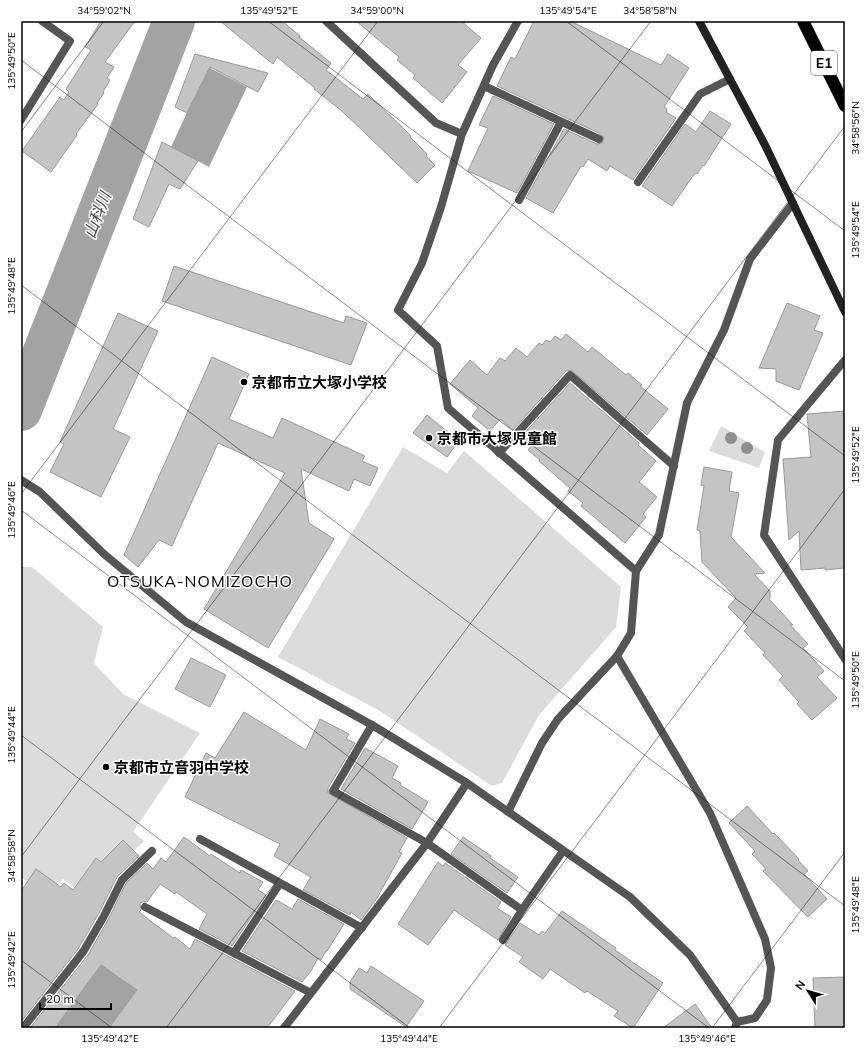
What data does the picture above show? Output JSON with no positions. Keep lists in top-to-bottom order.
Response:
{
  "streets": {
    "highway": ["E1"]
  },
  "districts": ["OTSUKA-NOMIZOCHO"],
  "water": ["山科川"],
  "places": ["京都市立大塚小学校", "京都市大塚児童館", "京都市立音羽中学校"],
  "scale_bar": "20 m",
  "north": "top left",
  "coordinates": [
    "34°59'02\"N",
    "135°49'52\"E",
    "34°59'00\"N",
    "135°49'54\"E",
    "34°58'58\"N",
    "135°49'50\"E",
    "34°58'56\"N",
    "135°49'48\"E",
    "135°49'46\"E",
    "135°49'44\"E",
    "135°49'42\"E"
  ]
}
